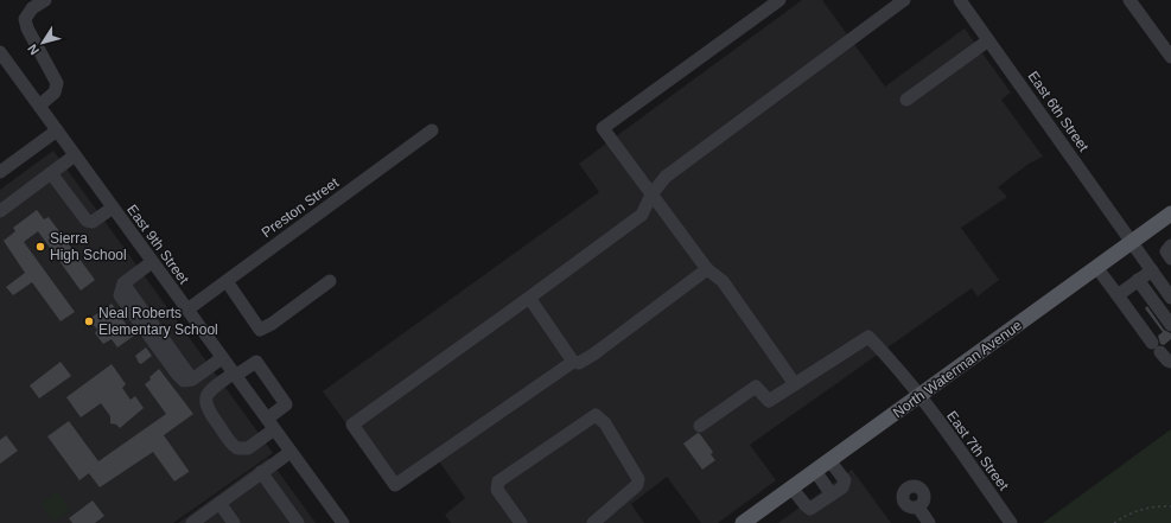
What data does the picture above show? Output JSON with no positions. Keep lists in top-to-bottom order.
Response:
{
  "streets": {
    "main road": ["North Waterman Avenue"],
    "street": [
      "East 6th Street",
      "Preston Street",
      "East 9th Street",
      "East 7th Street"
    ]
  },
  "crossings": [
    ["East 6th Street", "North Waterman Avenue"],
    ["Preston Street", "East 9th Street"],
    ["North Waterman Avenue", "East 7th Street"]
  ],
  "places": ["Sierra High School", "Neal Roberts Elementary School"],
  "north": "bottom left"
}
